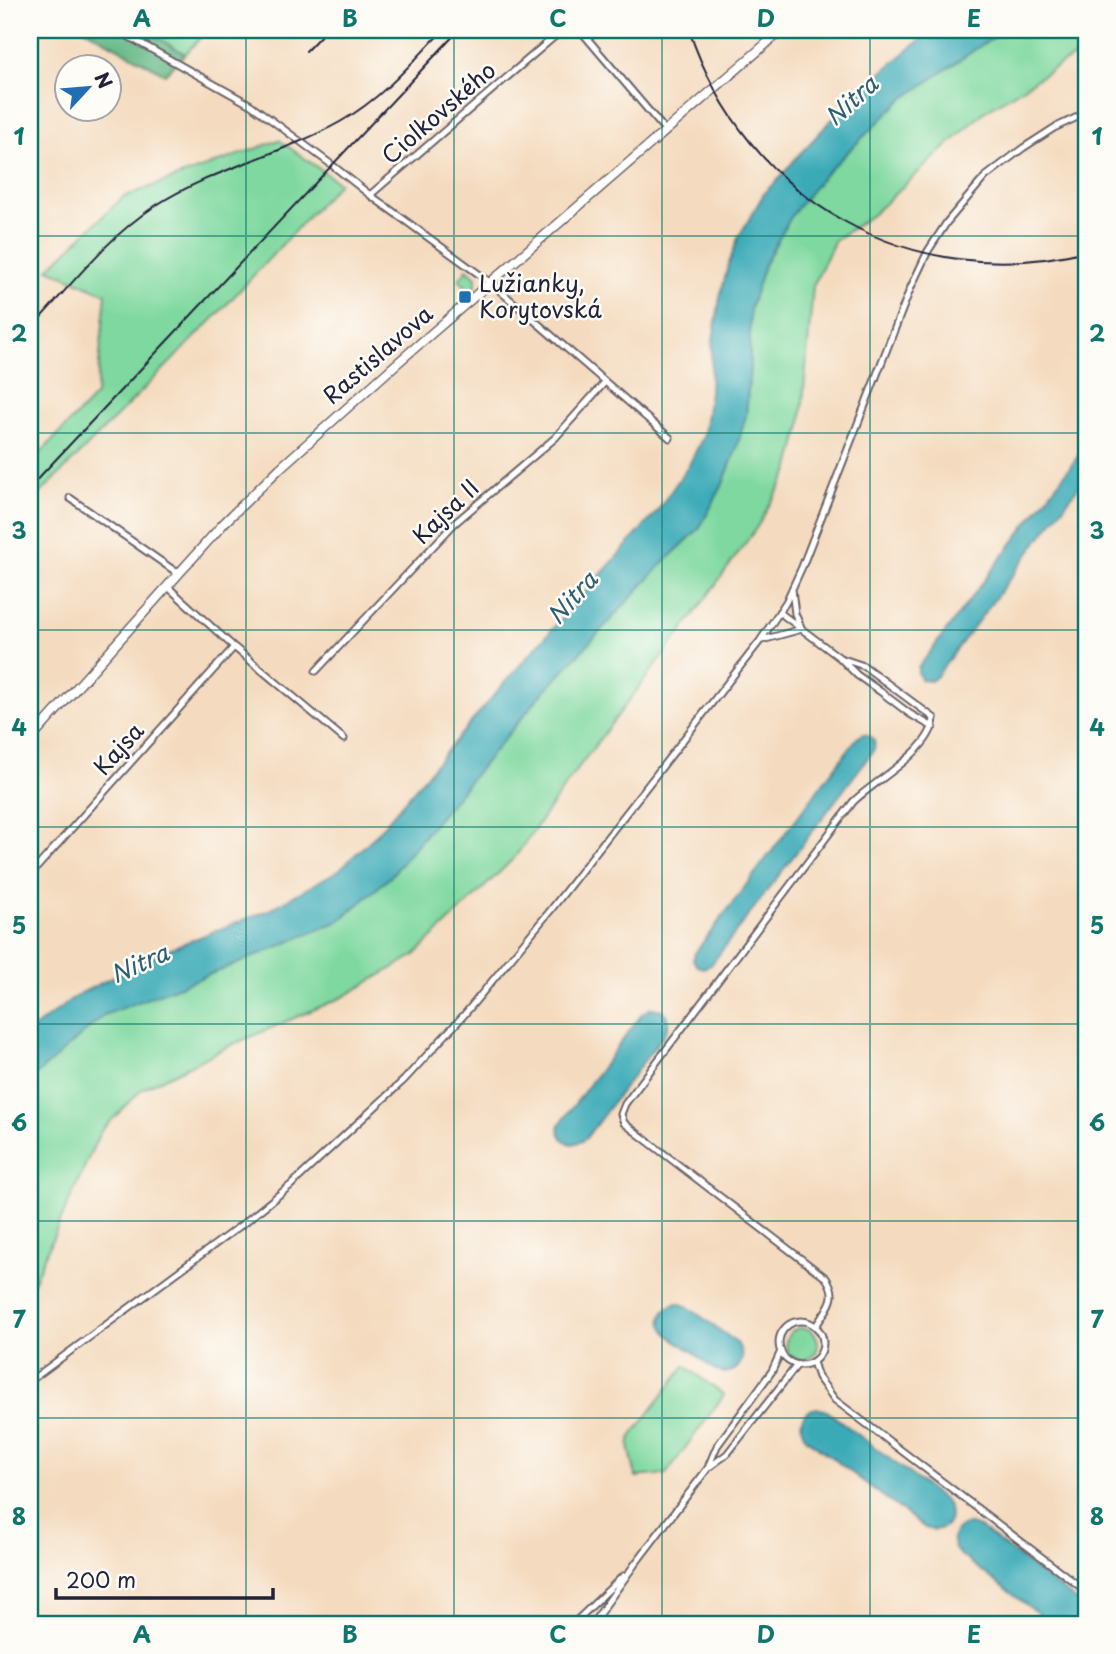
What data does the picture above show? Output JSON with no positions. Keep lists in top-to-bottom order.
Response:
{
  "streets": {
    "street": [
      "Ciolkovského",
      "Rastislavova",
      "Kajsa II",
      "Kajsa"
    ]
  },
  "water": ["Nitra"],
  "places": {
    "transit": ["Lužianky, Korytovská"]
  },
  "scale_bar": "200 m",
  "north": "top right",
  "grid": {
    "columns": [
      "A",
      "B",
      "C",
      "D",
      "E"
    ],
    "rows": [
      "1",
      "2",
      "3",
      "4",
      "5",
      "6",
      "7",
      "8"
    ]
  }
}
